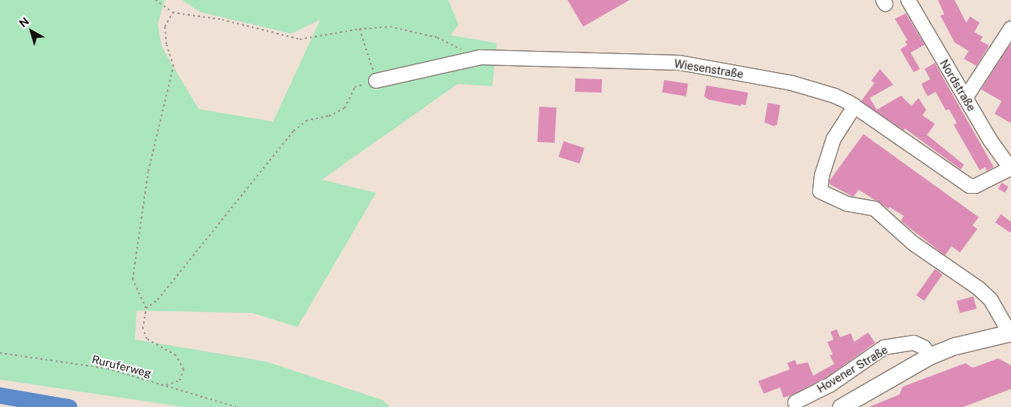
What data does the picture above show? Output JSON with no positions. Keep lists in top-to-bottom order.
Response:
{
  "streets": {
    "street": ["Wiesenstraße", "Nordstraße", "Hovener Straße"],
    "path": ["Ruruferweg"]
  },
  "crossings": [
    ["Wiesenstraße", "Nordstraße"]
  ],
  "north": "top left"
}
